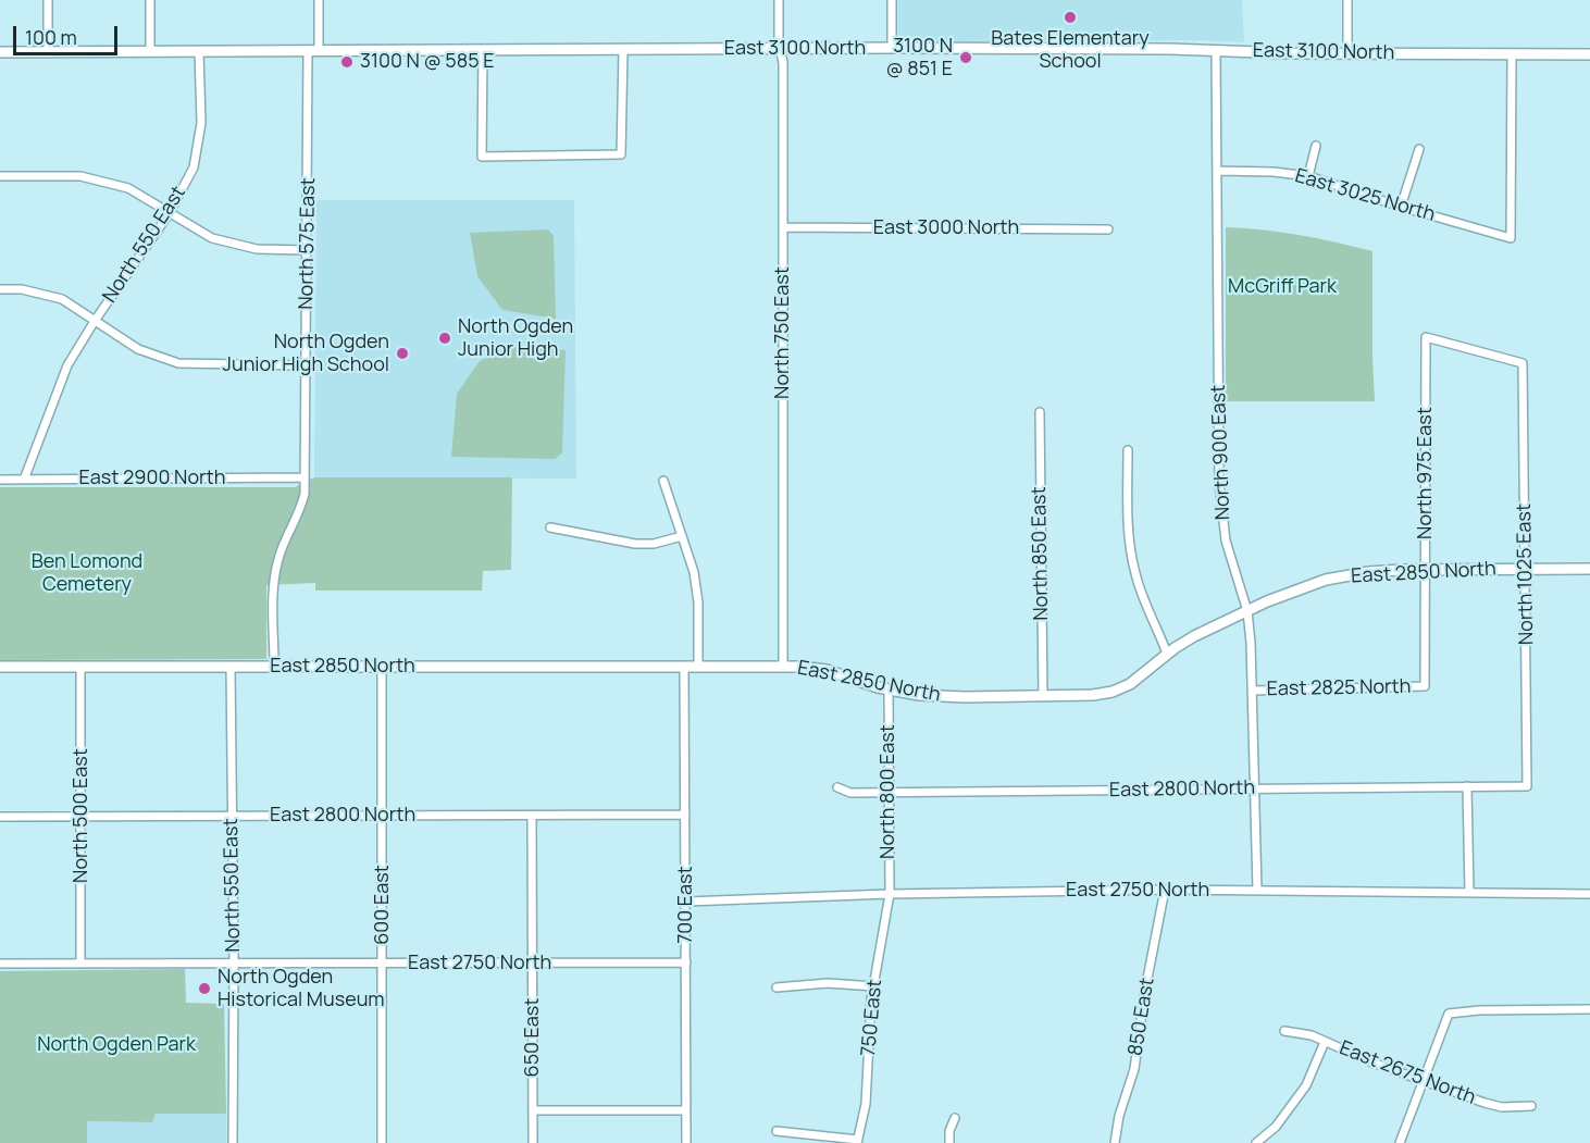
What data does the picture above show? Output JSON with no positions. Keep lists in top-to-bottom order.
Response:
{
  "streets": {
    "street": [
      "East 3100 North",
      "East 3025 North",
      "East 3000 North",
      "North 575 East",
      "North 550 East",
      "North 750 East",
      "North 900 East",
      "North 975 East",
      "East 2900 North",
      "North 850 East",
      "East 2850 North",
      "North 1025 East",
      "East 2825 North",
      "East 2800 North",
      "North 800 East",
      "North 500 East",
      "East 2750 North",
      "600 East",
      "700 East",
      "850 East",
      "750 East",
      "650 East",
      "East 2675 North"
    ]
  },
  "crossings": [
    ["East 3100 North", "East 3025 North"],
    ["East 3100 North", "North 575 East"],
    ["East 3100 North", "North 550 East"],
    ["East 3100 North", "North 750 East"],
    ["East 3100 North", "North 900 East"],
    ["East 3025 North", "North 900 East"],
    ["East 3000 North", "North 750 East"],
    ["North 575 East", "East 2900 North"],
    ["North 575 East", "East 2850 North"],
    ["North 550 East", "East 2850 North"],
    ["North 550 East", "East 2800 North"],
    ["North 550 East", "East 2750 North"],
    ["North 750 East", "East 2850 North"],
    ["North 900 East", "East 2850 North"],
    ["North 900 East", "East 2825 North"],
    ["North 900 East", "East 2800 North"],
    ["North 900 East", "East 2750 North"],
    ["North 975 East", "East 2850 North"],
    ["North 975 East", "North 1025 East"],
    ["North 975 East", "East 2825 North"],
    ["North 850 East", "East 2850 North"],
    ["East 2850 North", "North 1025 East"],
    ["East 2850 North", "North 800 East"],
    ["East 2850 North", "North 500 East"],
    ["East 2850 North", "600 East"],
    ["East 2850 North", "700 East"],
    ["North 1025 East", "East 2800 North"],
    ["East 2800 North", "North 800 East"],
    ["East 2800 North", "North 500 East"],
    ["East 2800 North", "600 East"],
    ["East 2800 North", "700 East"],
    ["East 2800 North", "650 East"],
    ["North 800 East", "East 2750 North"],
    ["North 800 East", "750 East"],
    ["North 500 East", "East 2750 North"],
    ["East 2750 North", "600 East"],
    ["East 2750 North", "700 East"],
    ["East 2750 North", "850 East"],
    ["East 2750 North", "750 East"],
    ["East 2750 North", "650 East"]
  ],
  "parks": ["McGriff Park", "Ben Lomond Cemetery", "North Ogden Park"],
  "places": [
    "Bates Elementary School",
    "3100 N @ 851 E",
    "3100 N @ 585 E",
    "North Ogden Junior High",
    "North Ogden Junior High School",
    "North Ogden Historical Museum"
  ],
  "scale_bar": "100 m"
}
